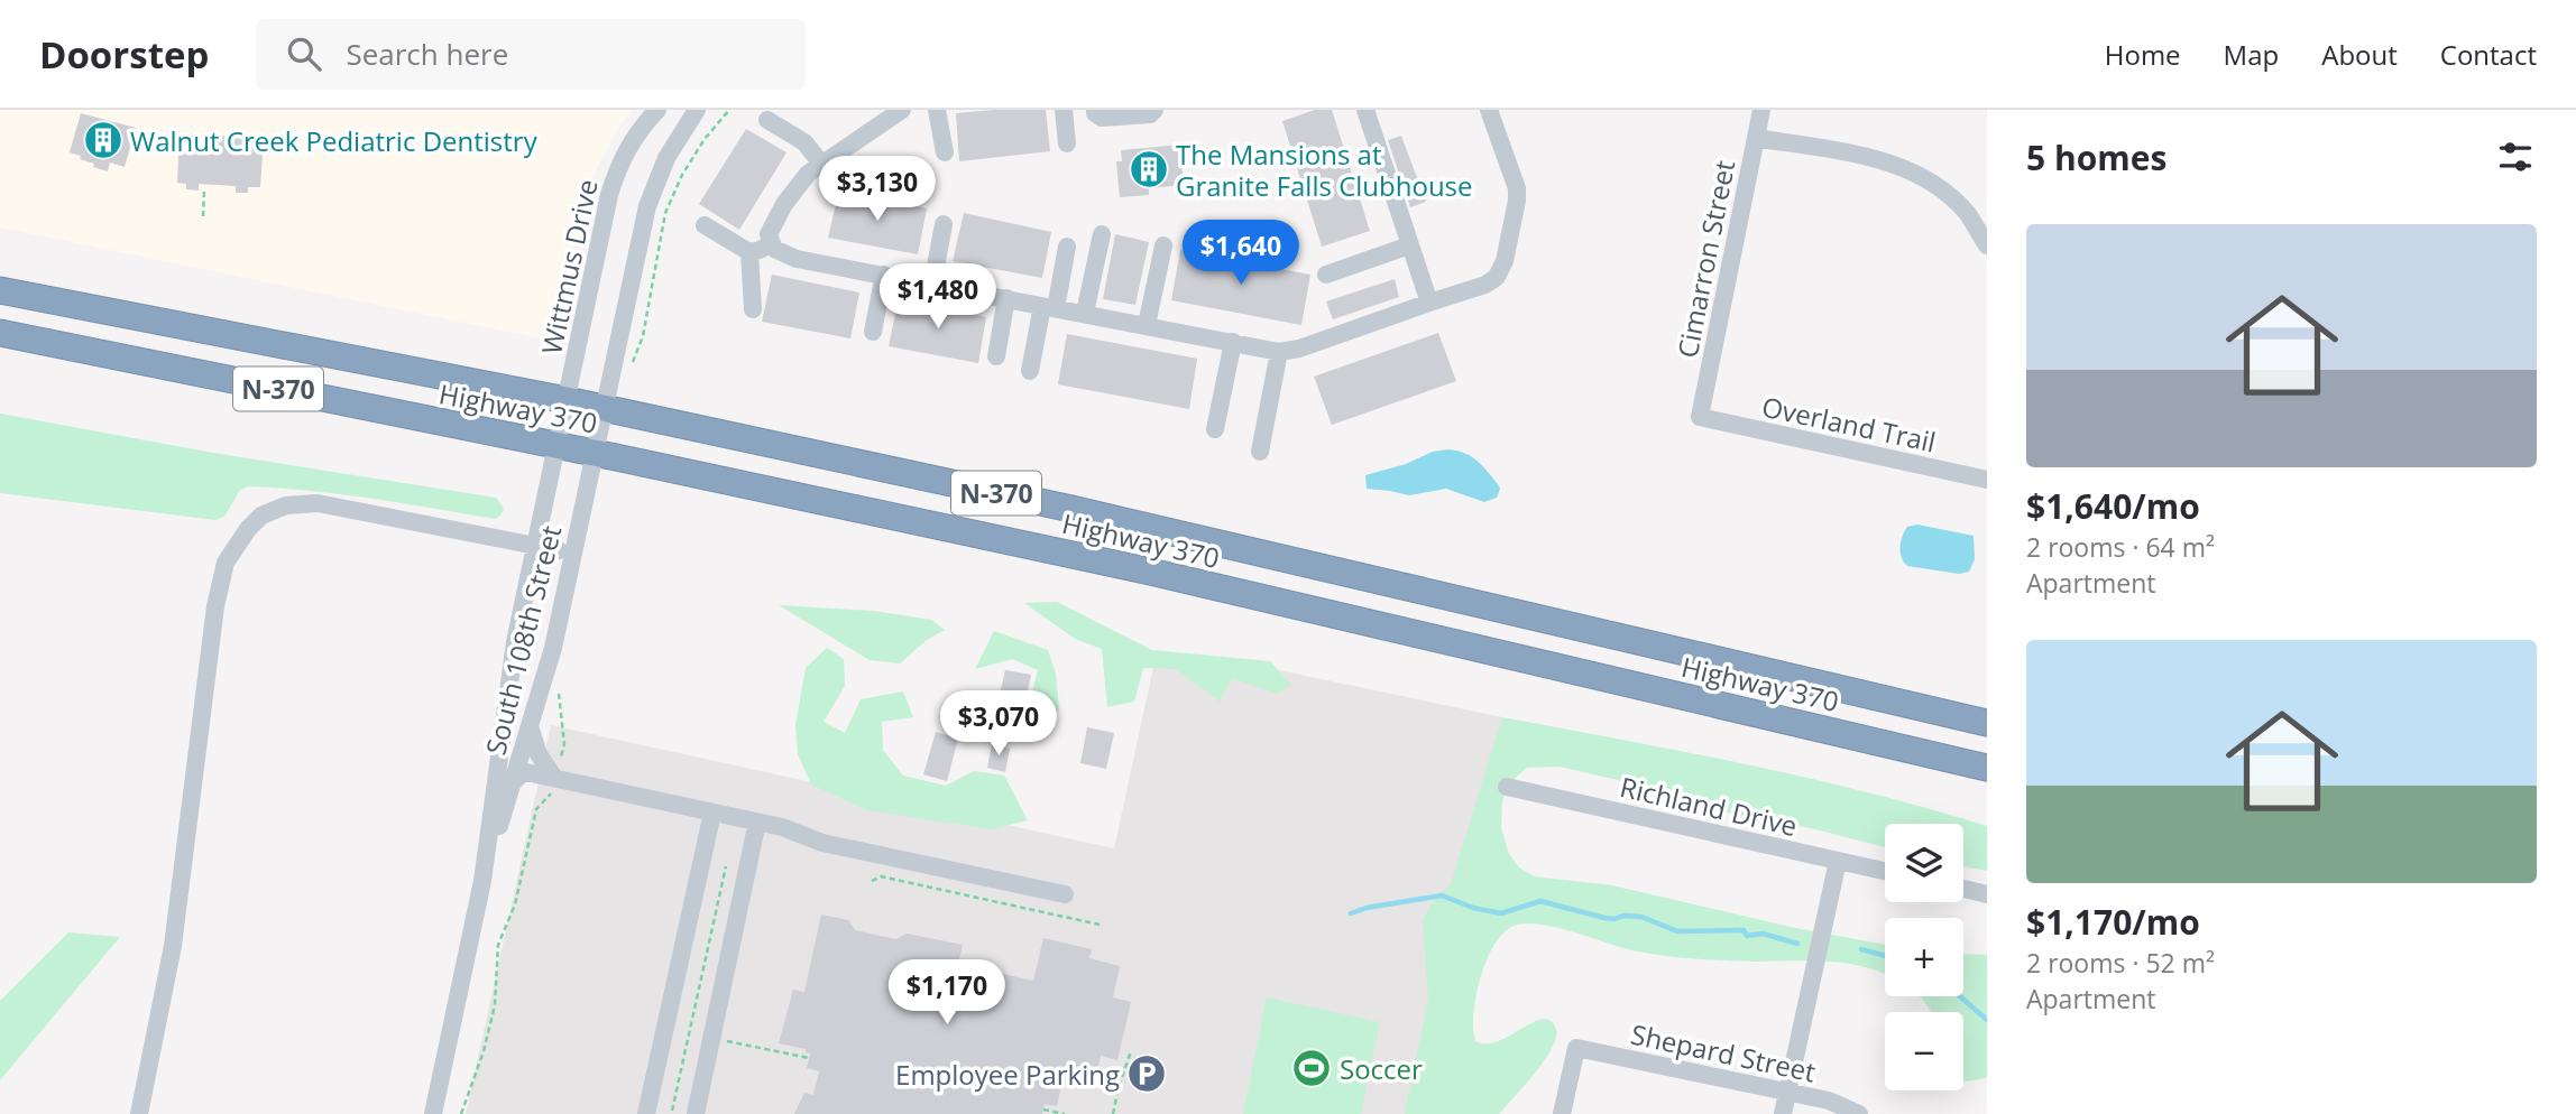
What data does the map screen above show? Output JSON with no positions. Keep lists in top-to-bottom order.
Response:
{
  "streets": {
    "highway": ["N-370", "Highway 370"],
    "street": [
      "Cimarron Street",
      "Wittmus Drive",
      "Overland Trail",
      "South 108th Street",
      "Richland Drive",
      "Shepard Street"
    ]
  },
  "crossings": [
    ["Cimarron Street", "Overland Trail"],
    ["Wittmus Drive", "Highway 370"],
    ["Wittmus Drive", "South 108th Street"],
    ["Highway 370", "South 108th Street"]
  ],
  "places": {
    "building": ["Walnut Creek Pediatric Dentistry", "The Mansions at Granite Falls Clubhouse"],
    "sports": ["Soccer"],
    "parking": ["Employee Parking"]
  },
  "page": {
    "header": "Doorstep",
    "search": "Search here",
    "nav": [
      "Home",
      "Map",
      "About",
      "Contact"
    ],
    "heading": "5 homes",
    "price": [
      "$3,130",
      "$1,640",
      "$1,480",
      "$3,070",
      "$1,170"
    ],
    "list": [
      {
        "name": "$1,640/mo",
        "note": "2 rooms · 64 m² · Apartment"
      },
      {
        "name": "$1,170/mo",
        "note": "2 rooms · 52 m² · Apartment"
      }
    ],
    "map_buttons": ["+", "−"]
  }
}
